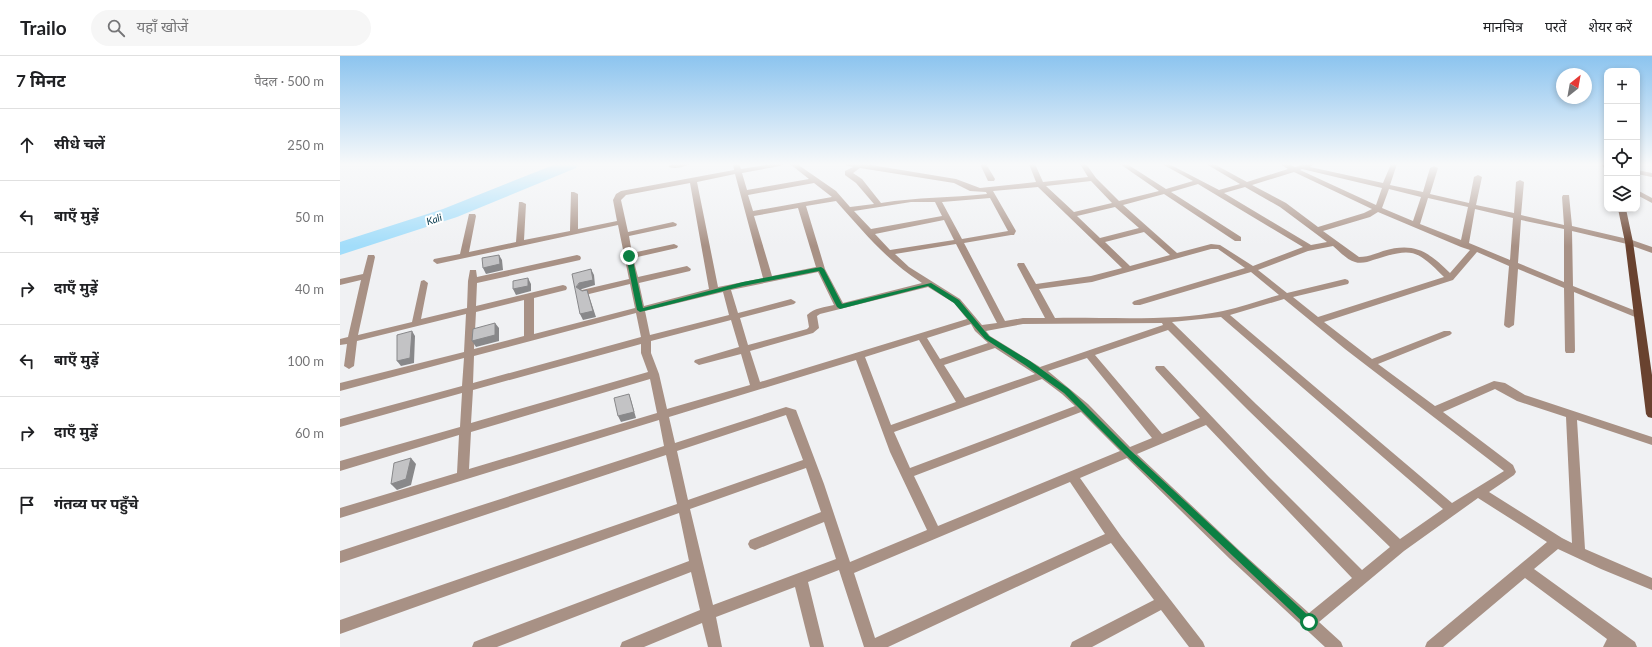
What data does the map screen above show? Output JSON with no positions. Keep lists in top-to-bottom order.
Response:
{
  "water": ["Kali"],
  "north": "top right",
  "page": {
    "header": "Trailo",
    "search": "यहाँ खोजें",
    "nav": ["मानचित्र", "परतें", "शेयर करें"],
    "heading": ["7 मिनट", "पैदल · 500 m"],
    "map_buttons": ["+", "−"],
    "list": [
      ["सीधे चलें", "250 m"],
      ["बाएँ मुड़ें", "50 m"],
      ["दाएँ मुड़ें", "40 m"],
      ["बाएँ मुड़ें", "100 m"],
      ["दाएँ मुड़ें", "60 m"],
      "गंतव्य पर पहुँचे"
    ]
  }
}
